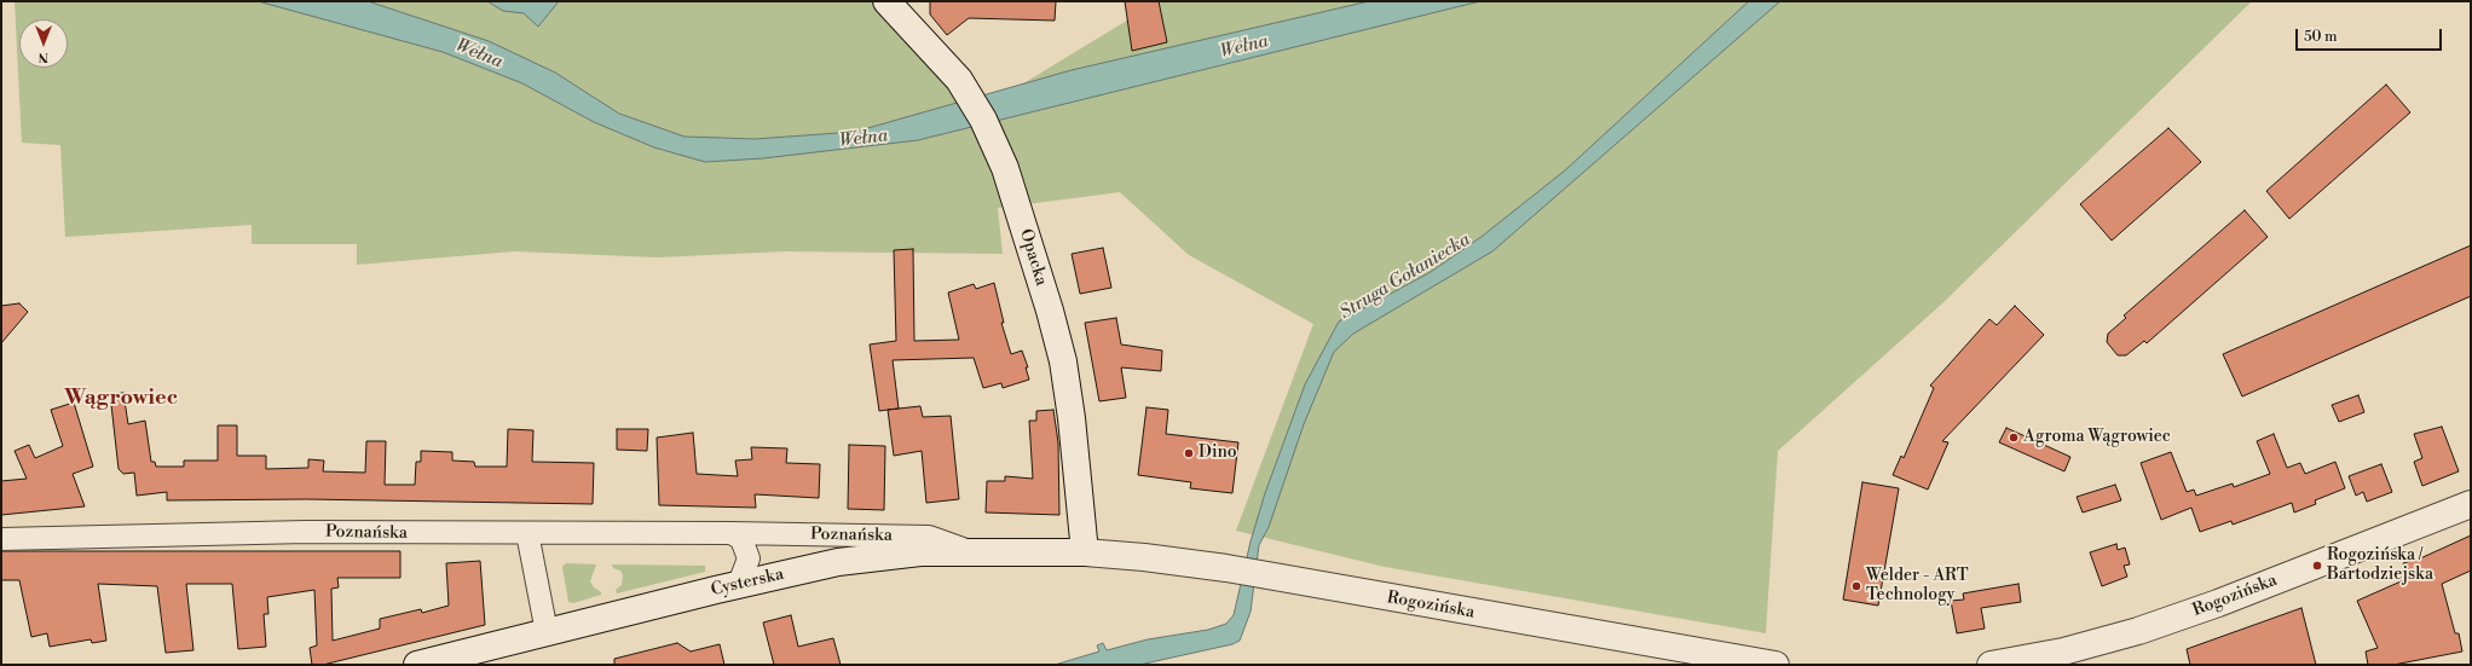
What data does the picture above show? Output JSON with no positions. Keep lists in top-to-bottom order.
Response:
{
  "streets": {
    "main road": ["Opacka", "Cysterska", "Rogozińska"],
    "street": ["Poznańska"]
  },
  "crossings": [
    ["Opacka", "Cysterska"],
    ["Opacka", "Rogozińska"],
    ["Poznańska", "Cysterska"],
    ["Cysterska", "Rogozińska"]
  ],
  "districts": ["Wągrowiec"],
  "water": ["Wełna", "Struga Gołaniecka"],
  "places": [
    "Agroma Wągrowiec",
    "Dino",
    "Rogozińska / Bartodziejska",
    "Welder - ART Technology"
  ],
  "scale_bar": "50 m",
  "north": "bottom"
}
